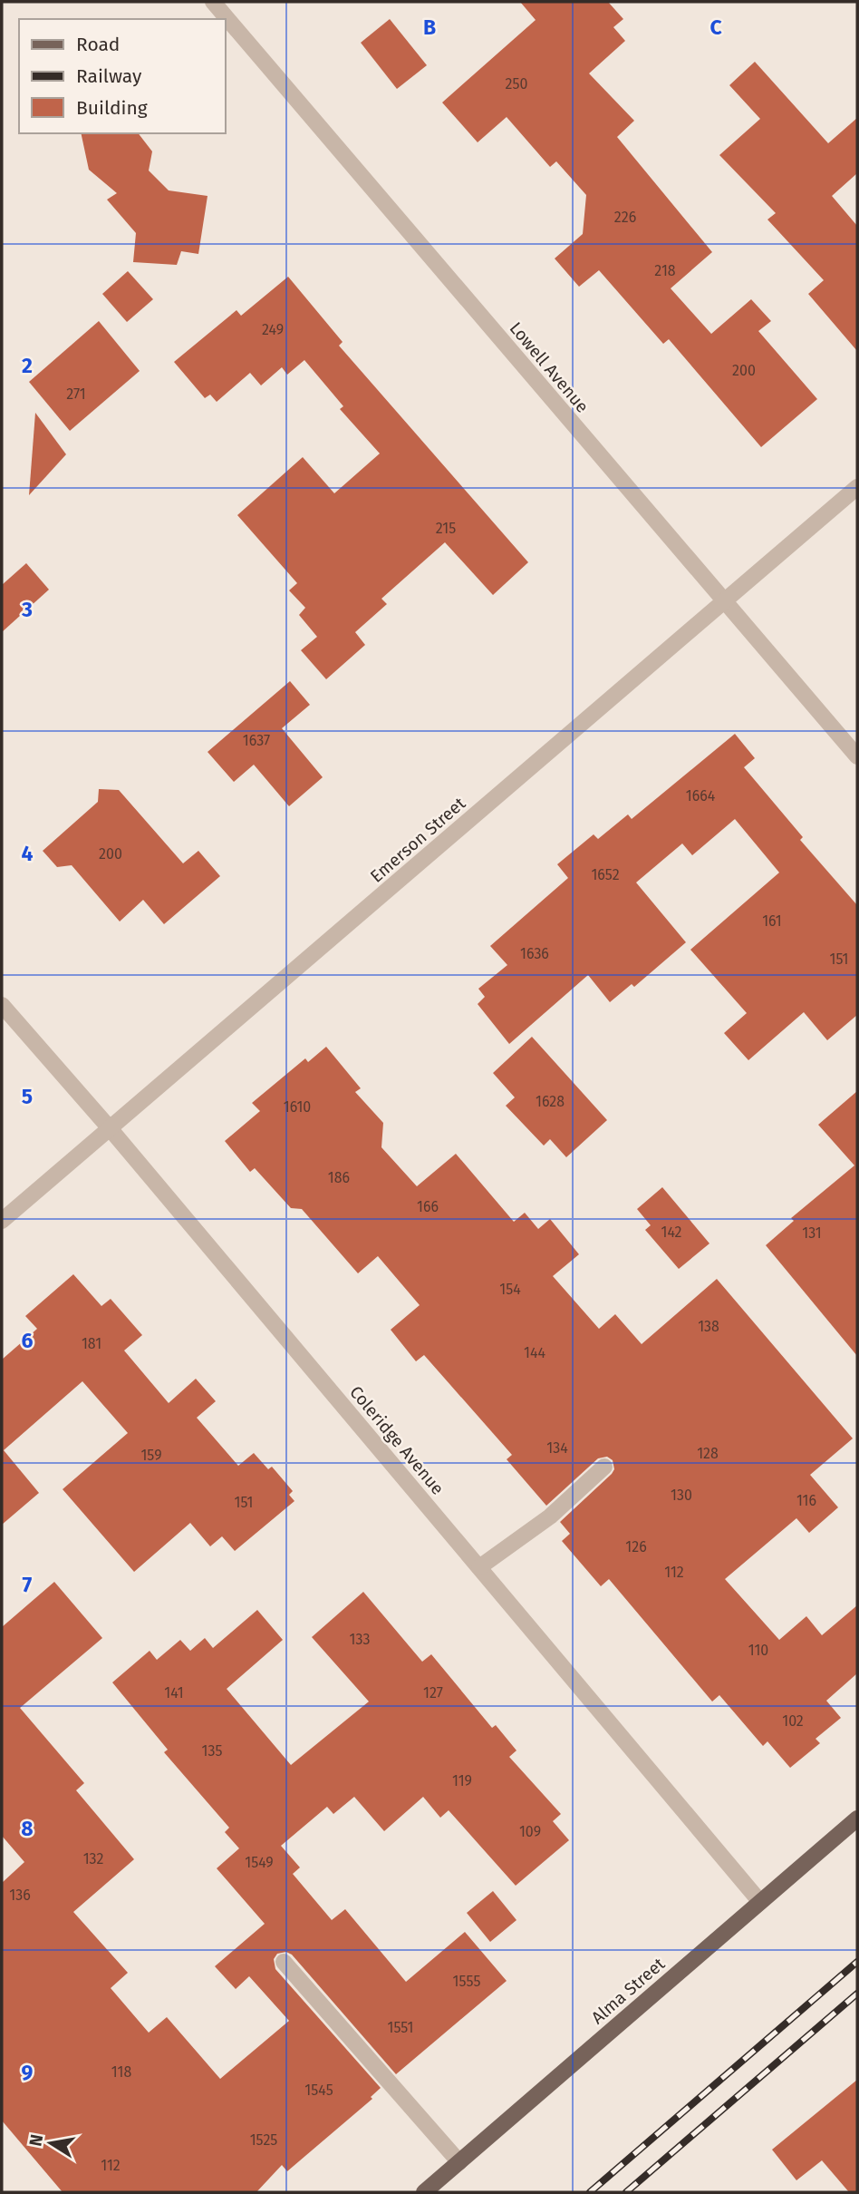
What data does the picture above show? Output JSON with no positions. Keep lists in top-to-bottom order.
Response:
{
  "streets": {
    "main road": ["Alma Street"],
    "street": ["Lowell Avenue", "Emerson Street", "Coleridge Avenue"]
  },
  "crossings": [
    ["Lowell Avenue", "Emerson Street"],
    ["Emerson Street", "Coleridge Avenue"],
    ["Coleridge Avenue", "Alma Street"]
  ],
  "house_numbers": [
    "250",
    "226",
    "218",
    "249",
    "200",
    "271",
    "215",
    "1637",
    "1664",
    "200",
    "1652",
    "161",
    "1636",
    "151",
    "1628",
    "1610",
    "186",
    "166",
    "142",
    "131",
    "154",
    "138",
    "181",
    "144",
    "134",
    "128",
    "159",
    "130",
    "116",
    "151",
    "126",
    "112",
    "133",
    "110",
    "141",
    "127",
    "102",
    "135",
    "119",
    "109",
    "132",
    "1549",
    "136",
    "1555",
    "1551",
    "118",
    "1545",
    "1525",
    "112"
  ],
  "legend": ["Road", "Railway", "Building"],
  "north": "left",
  "grid": {
    "columns": ["B", "C"],
    "rows": [
      "2",
      "3",
      "4",
      "5",
      "6",
      "7",
      "8",
      "9"
    ]
  }
}
